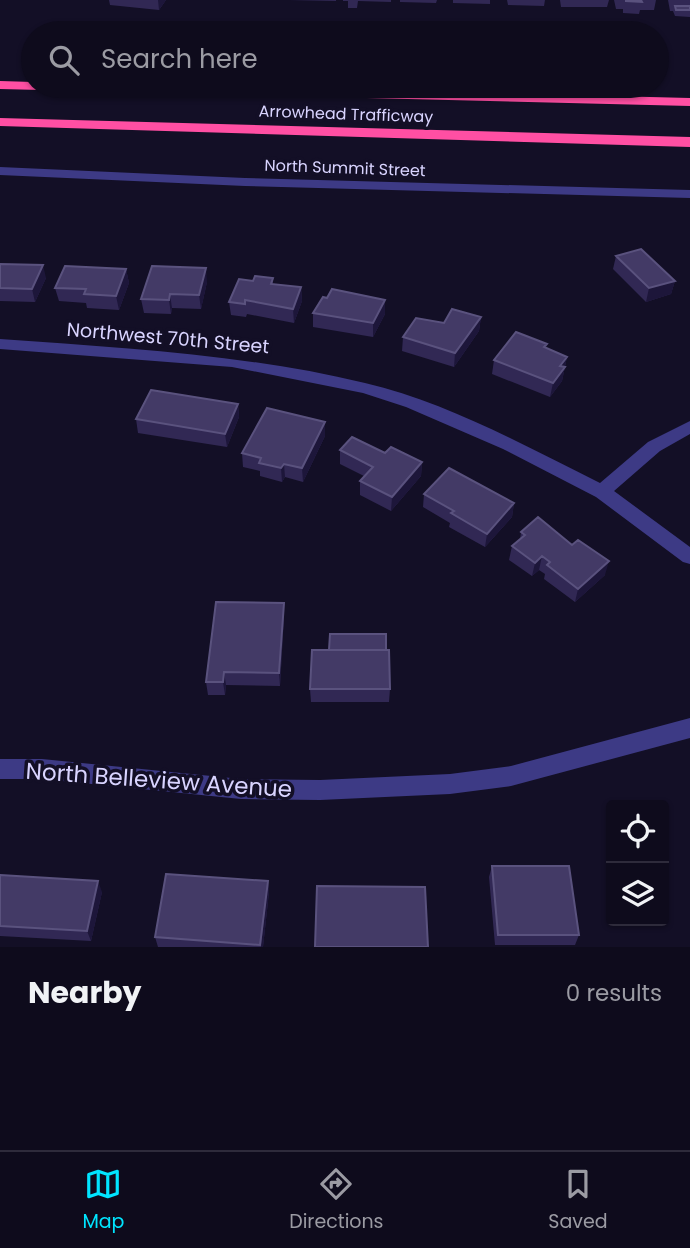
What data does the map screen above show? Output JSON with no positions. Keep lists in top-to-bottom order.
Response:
{
  "streets": {
    "highway": ["Arrowhead Trafficway"],
    "street": ["North Summit Street", "Northwest 70th Street", "North Belleview Avenue"]
  },
  "page": {
    "search": "Search here",
    "heading": ["Nearby", "0 results"],
    "nav": ["Map", "Directions", "Saved"]
  }
}
